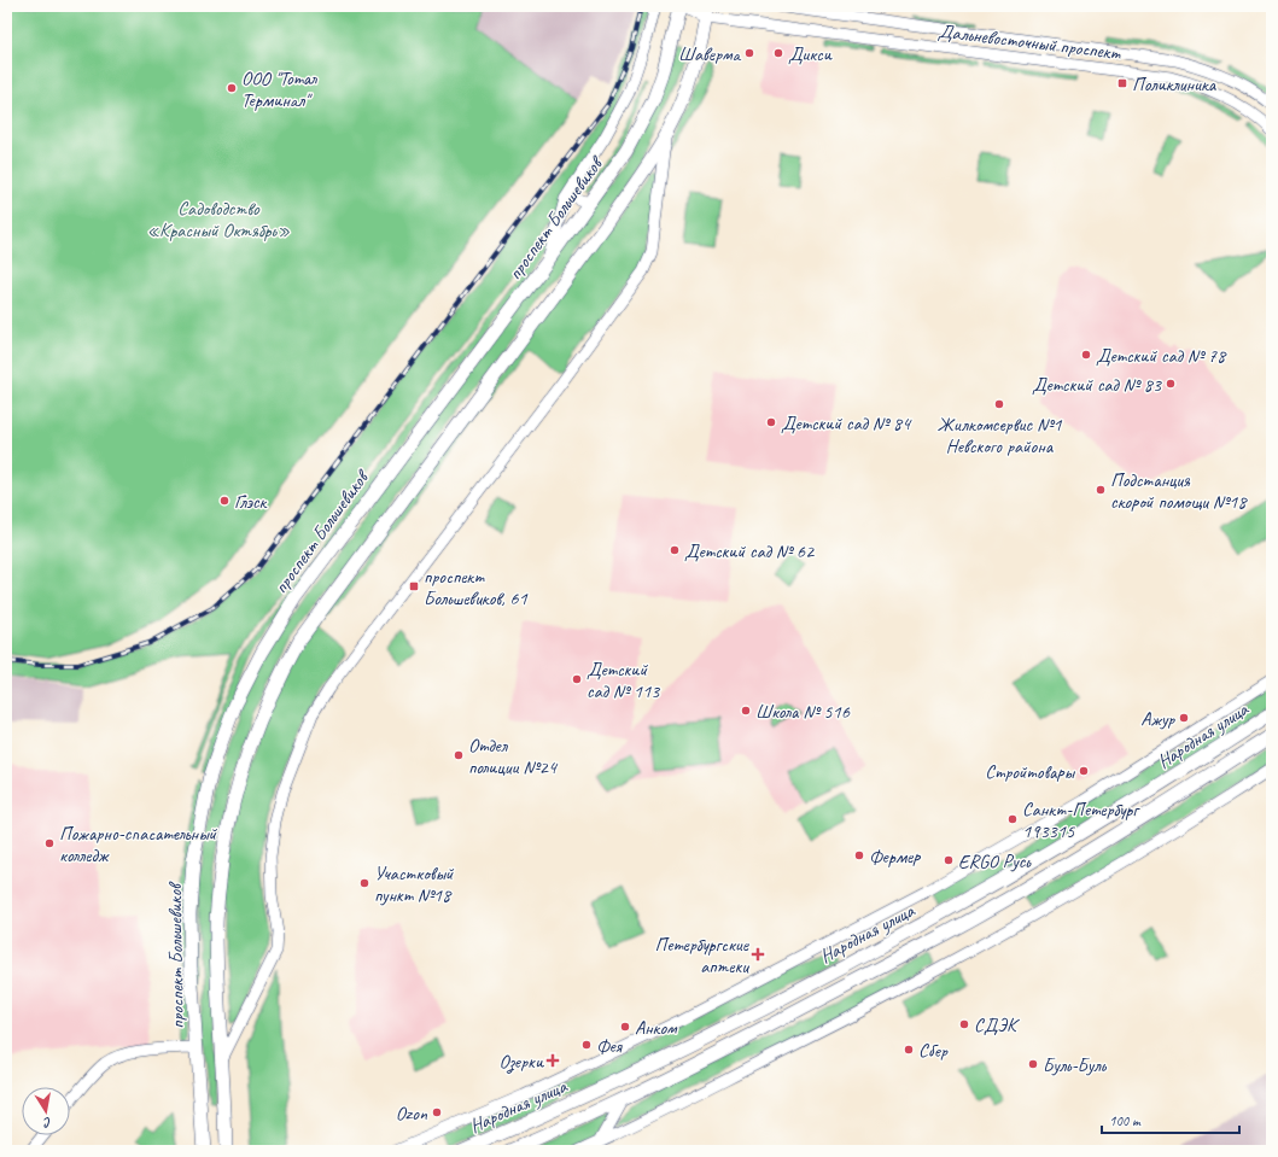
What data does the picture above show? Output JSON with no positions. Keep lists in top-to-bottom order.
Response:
{
  "streets": {
    "main road": ["проспект Большевиков", "Народная улица"],
    "street": ["Дальневосточный проспект"]
  },
  "parks": ["Садоводство «Красный Октябрь»"],
  "places": {
    "other": [
      "Шаверма",
      "Дикси",
      "ООО \"Тотал Терминал\"",
      "Детский сад № 78",
      "Детский сад № 83",
      "Жилкомсервис №1 Невского района",
      "Детский сад № 84",
      "Подстанция скорой помощи №18",
      "Глэск",
      "Детский сад № 62",
      "Детский сад № 113",
      "Школа № 516",
      "Ажур",
      "Отдел полиции №24",
      "Стройтовары",
      "Санкт-Петербург 193315",
      "Пожарно-спасательный колледж",
      "Фермер",
      "ERGO Русь",
      "Участковый пункт №18",
      "СДЭК",
      "Анком",
      "Фея",
      "Сбер",
      "Буль-Буль",
      "Ozon"
    ],
    "transit": ["Поликлиника", "проспект Большевиков, 61"],
    "health": ["Петербургские аптеки", "Озерки"]
  },
  "scale_bar": "100 m",
  "north": "bottom"
}
